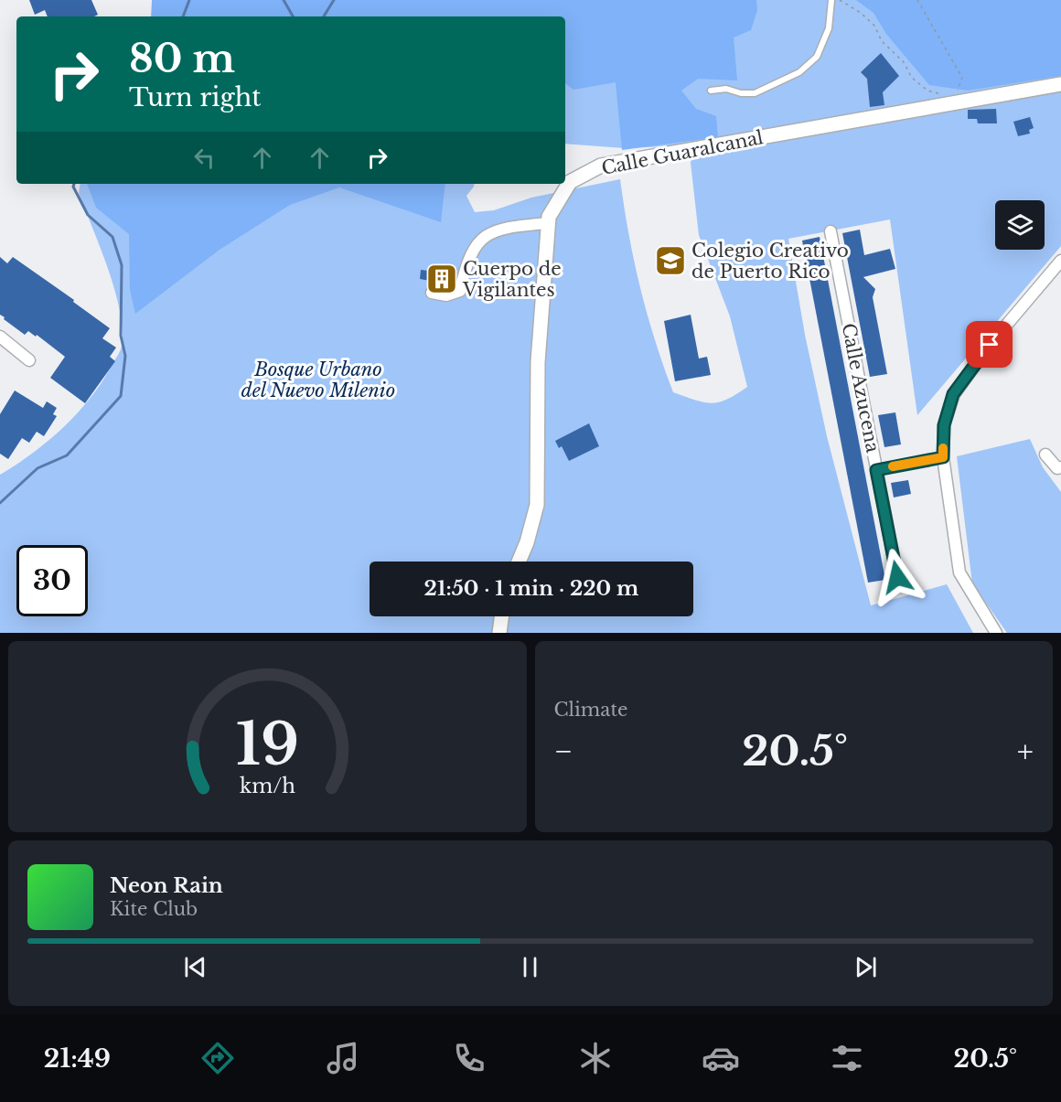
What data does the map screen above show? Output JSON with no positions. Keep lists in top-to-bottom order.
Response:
{
  "streets": {
    "street": ["Calle Guaralcanal", "Calle Azucena"]
  },
  "parks": ["Bosque Urbano del Nuevo Milenio"],
  "places": {
    "school or university": ["Colegio Creativo de Puerto Rico"],
    "building": ["Cuerpo de Vigilantes"]
  },
  "page": {
    "turn": ["80 m", "Turn right"],
    "limit": "30",
    "trip": "21:50 · 1 min · 220 m",
    "tile": "Climate",
    "heat": ["−", "20.5°", "+"],
    "song": ["Neon Rain", "Kite Club"],
    "tabs": ["21:49", "20.5°"],
    "gauge": ["19", "km/h"]
  }
}
